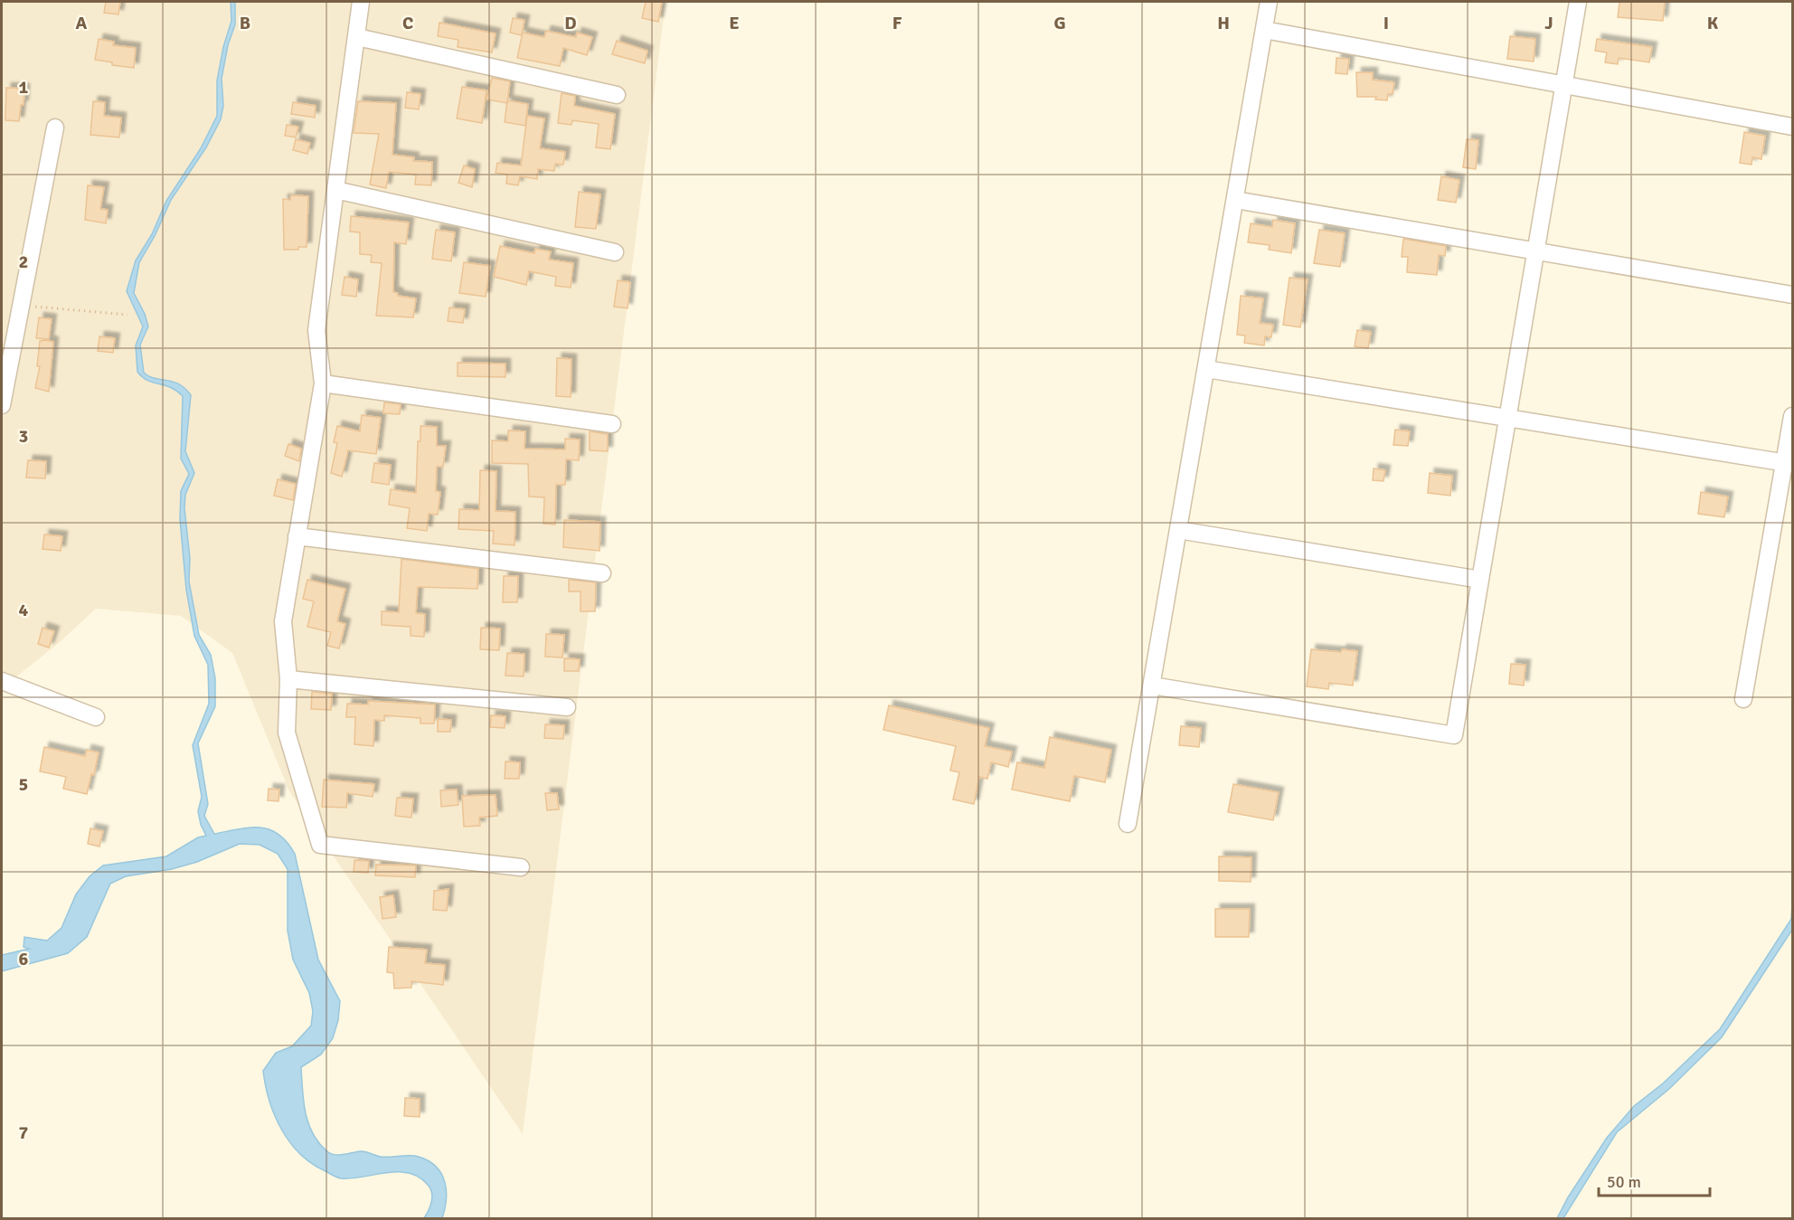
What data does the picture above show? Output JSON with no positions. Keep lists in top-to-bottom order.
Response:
{
  "scale_bar": "50 m",
  "grid": {
    "columns": [
      "A",
      "B",
      "C",
      "D",
      "E",
      "F",
      "G",
      "H",
      "I",
      "J",
      "K"
    ],
    "rows": [
      "1",
      "2",
      "3",
      "4",
      "5",
      "6",
      "7"
    ]
  }
}
